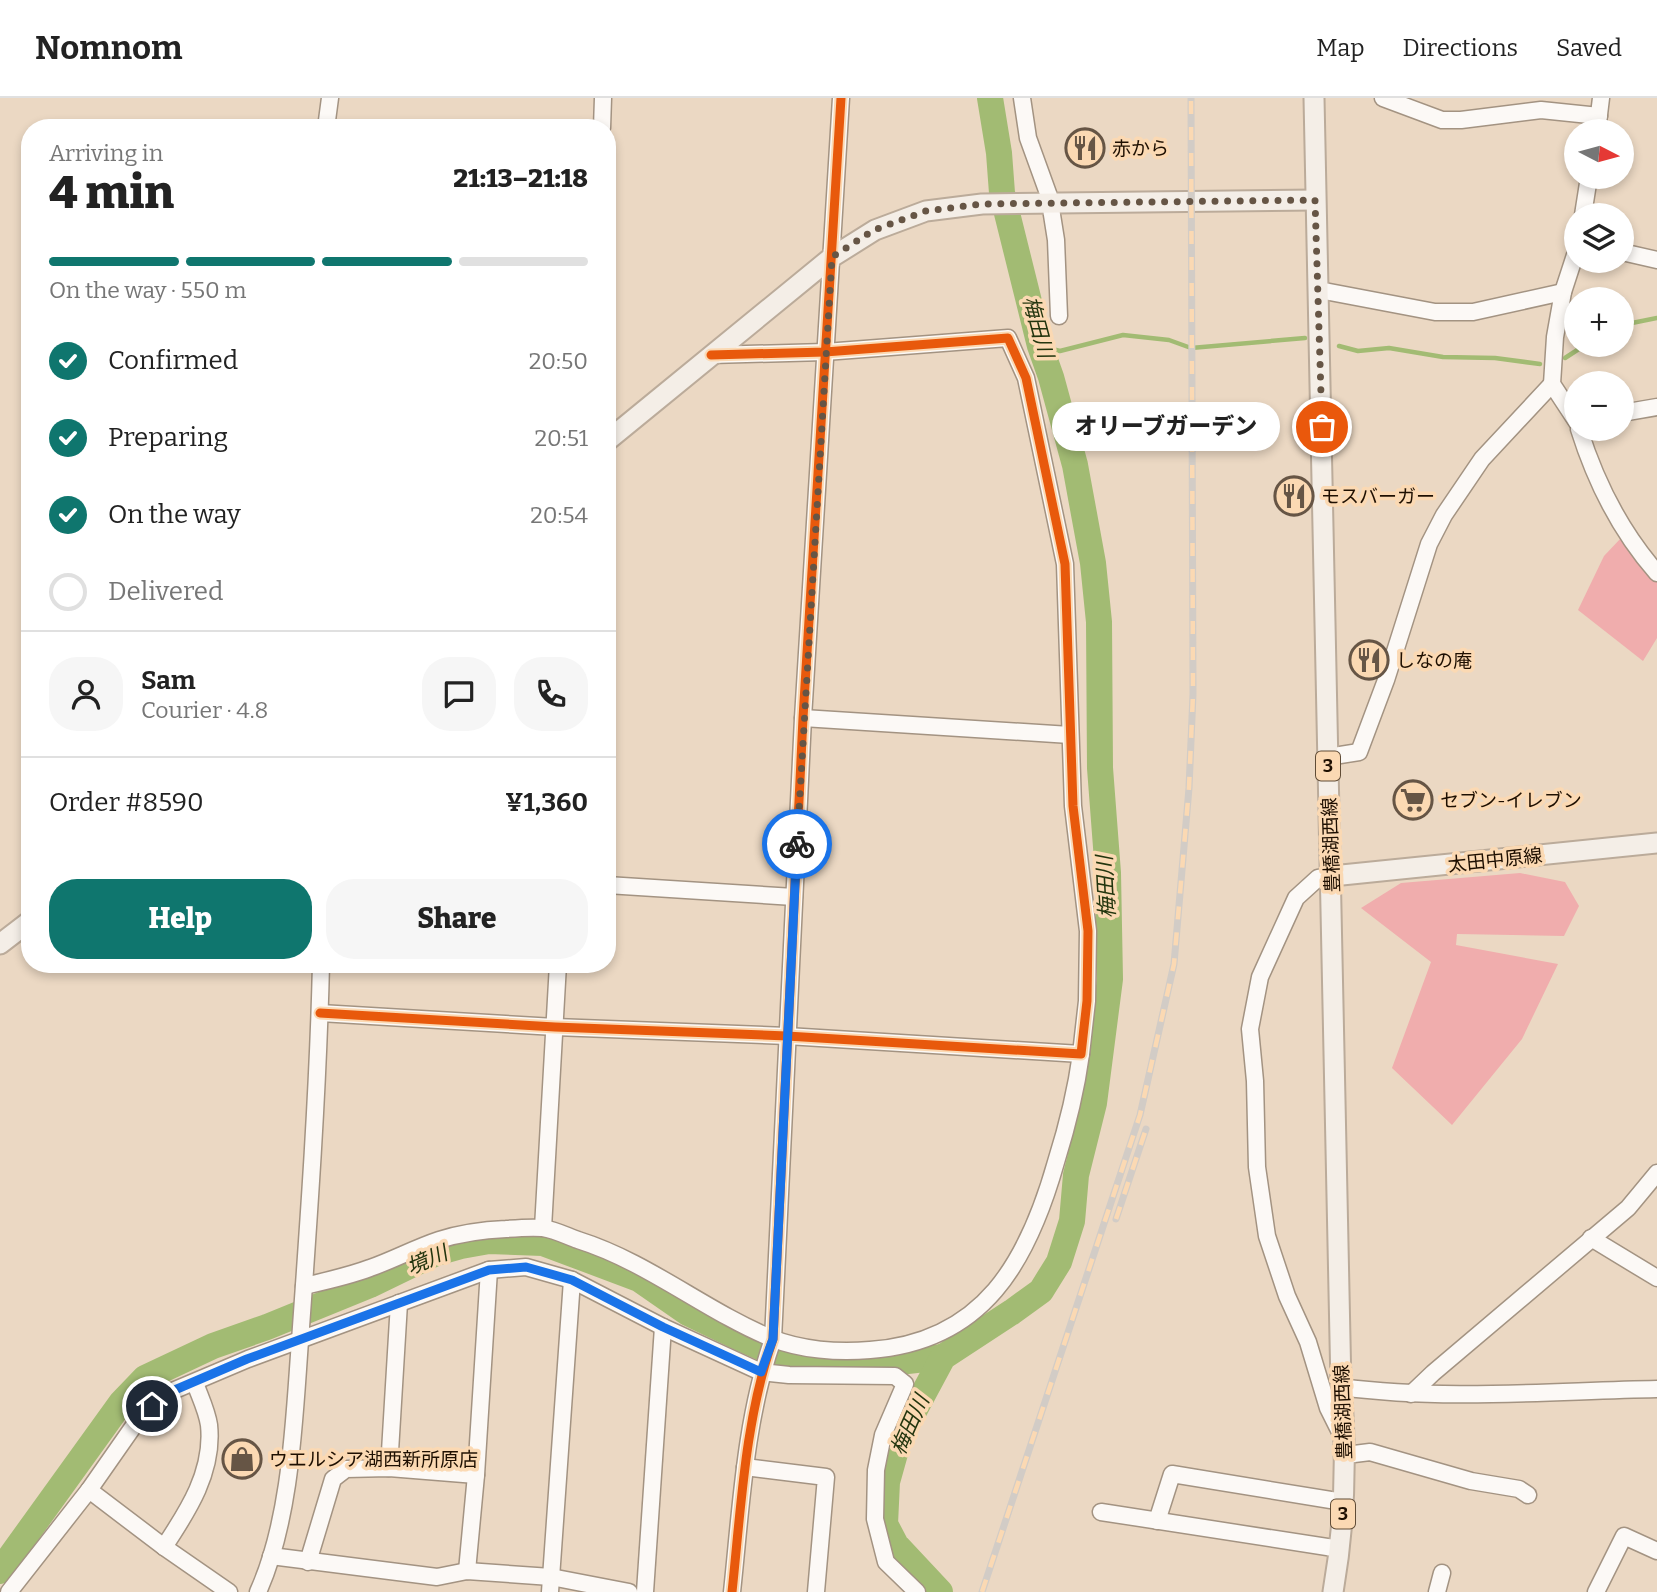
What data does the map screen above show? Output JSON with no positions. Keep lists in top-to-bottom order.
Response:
{
  "streets": {
    "main road": ["3", "豊橋湖西線", "太田中原線"]
  },
  "crossings": [
    ["豊橋湖西線", "太田中原線"]
  ],
  "water": ["梅田川", "境川"],
  "places": {
    "restaurant": ["赤から", "モスバーガー", "しなの庵"],
    "other": ["オリーブガーデン"],
    "supermarket": ["セブン-イレブン"],
    "shop": ["ウエルシア湖西新所原店"]
  },
  "north": "right",
  "page": {
    "header": "Nomnom",
    "nav": ["Map", "Directions", "Saved"],
    "map_buttons": ["+", "−"],
    "heading": ["4 min", "Arriving in", "21:13–21:18"],
    "panel": [
      "Sam",
      "Courier · 4.8",
      "Order #8590",
      "¥1,360"
    ],
    "bar": "On the way · 550 m",
    "list": [
      ["Confirmed", "20:50"],
      ["Preparing", "20:51"],
      ["On the way", "20:54"],
      "Delivered"
    ],
    "bubble": "オリーブガーデン",
    "buttons": ["Help", "Share"]
  }
}
